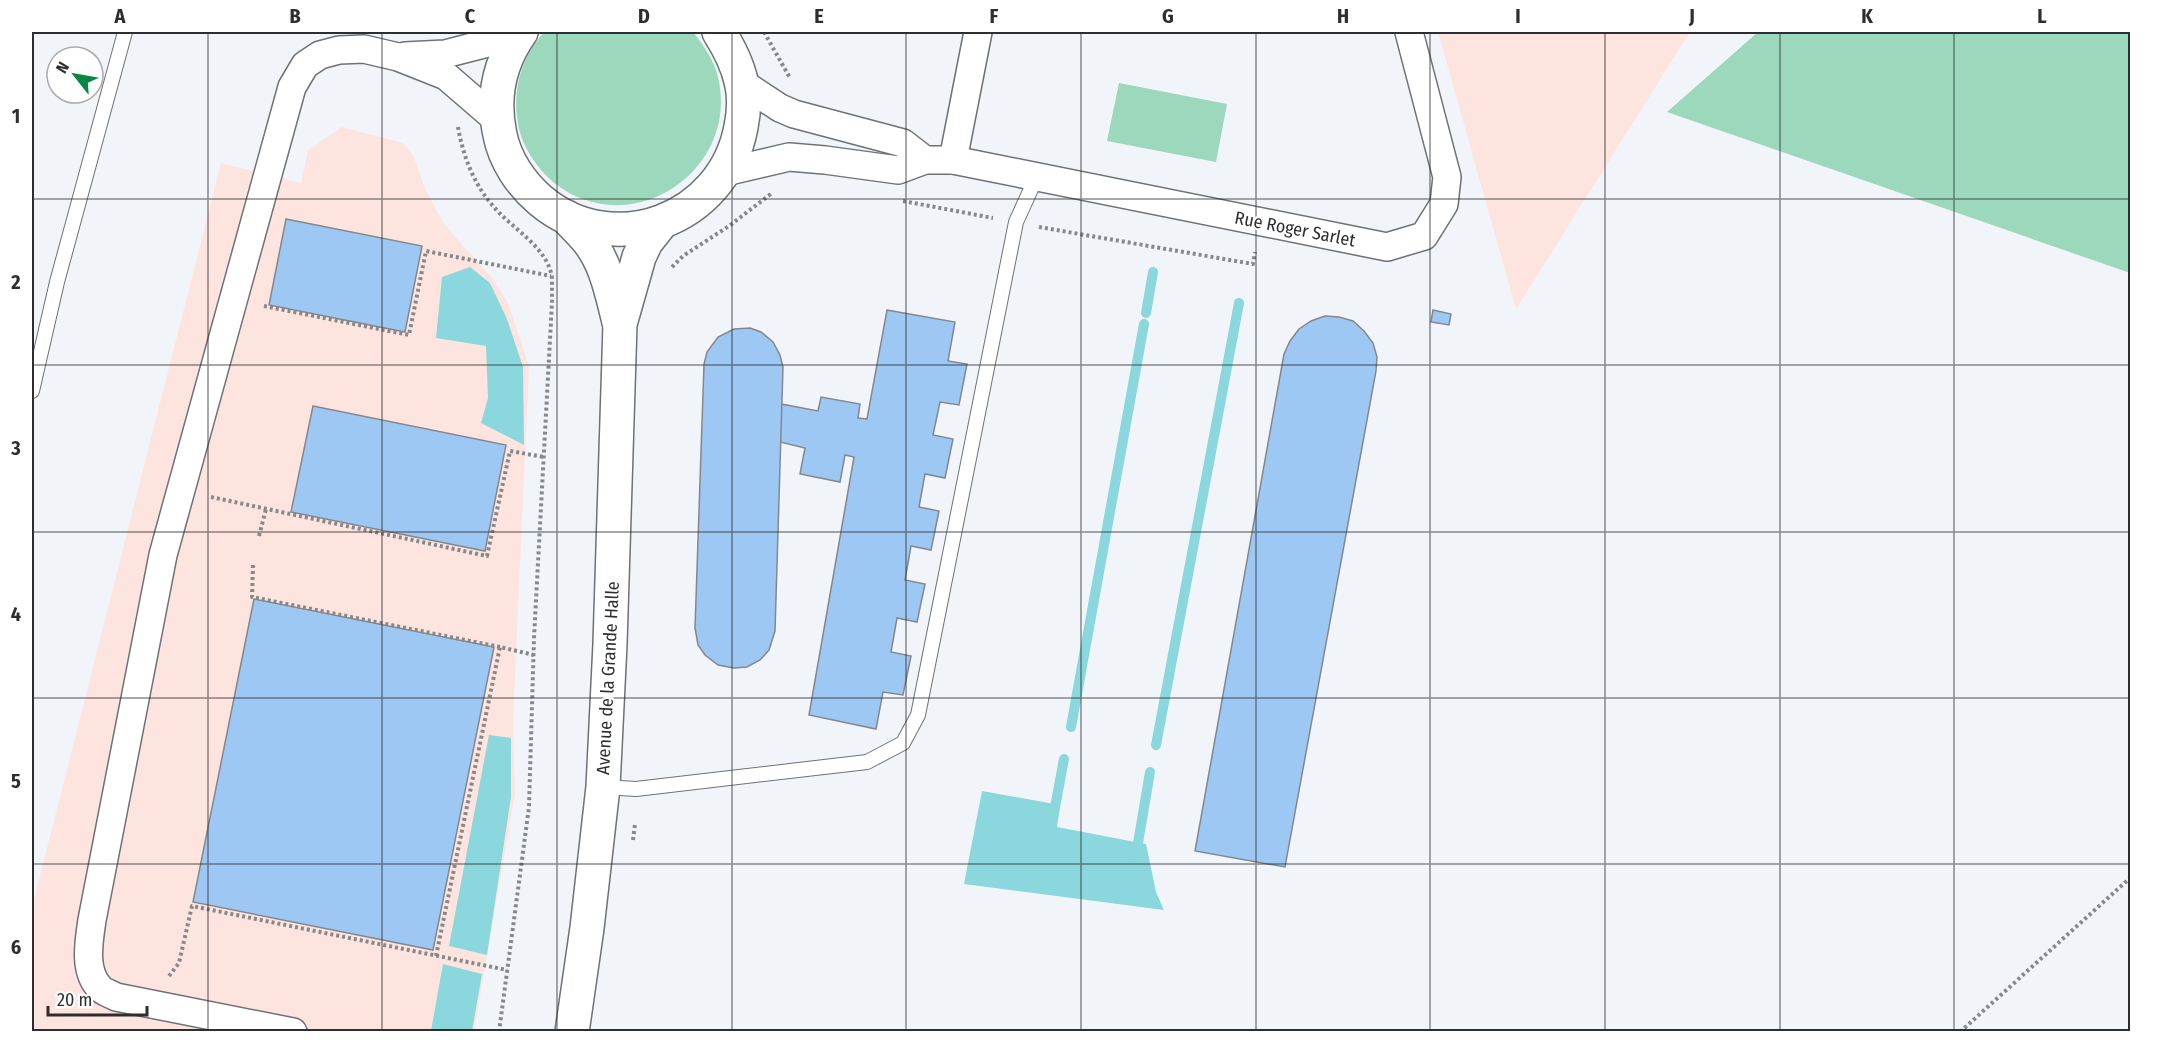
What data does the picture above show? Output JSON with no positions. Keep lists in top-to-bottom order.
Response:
{
  "streets": {
    "street": ["Rue Roger Sarlet", "Avenue de la Grande Halle"]
  },
  "scale_bar": "20 m",
  "north": "top left",
  "grid": {
    "columns": [
      "A",
      "B",
      "C",
      "D",
      "E",
      "F",
      "G",
      "H",
      "I",
      "J",
      "K",
      "L"
    ],
    "rows": [
      "1",
      "2",
      "3",
      "4",
      "5",
      "6"
    ]
  }
}
